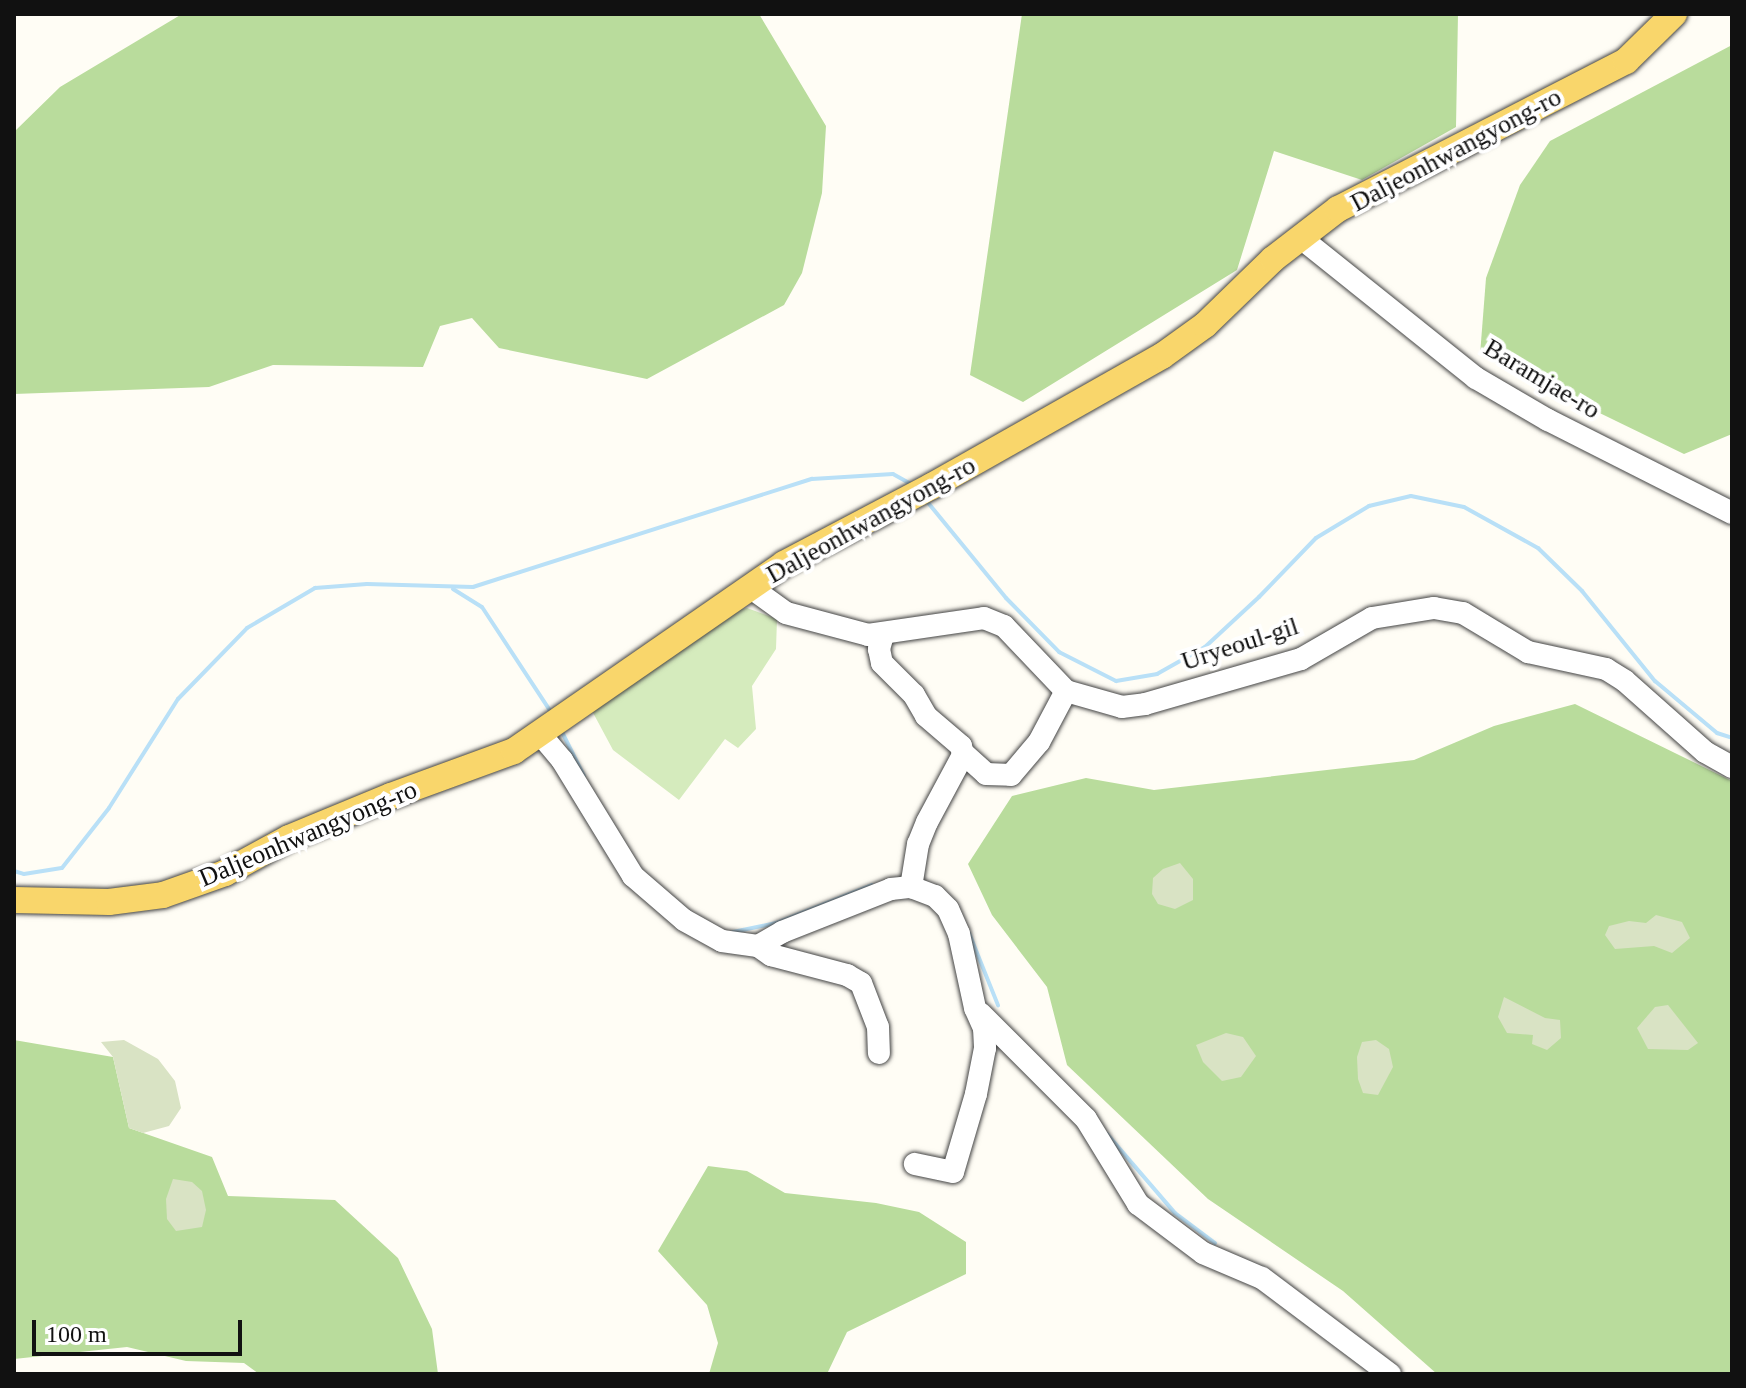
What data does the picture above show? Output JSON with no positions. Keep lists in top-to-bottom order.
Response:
{
  "streets": {
    "main road": ["Daljeonhwangyong-ro"],
    "street": ["Baramjae-ro", "Uryeoul-gil"]
  },
  "crossings": [
    ["Daljeonhwangyong-ro", "Baramjae-ro"],
    ["Daljeonhwangyong-ro", "Uryeoul-gil"]
  ],
  "scale_bar": "100 m"
}
